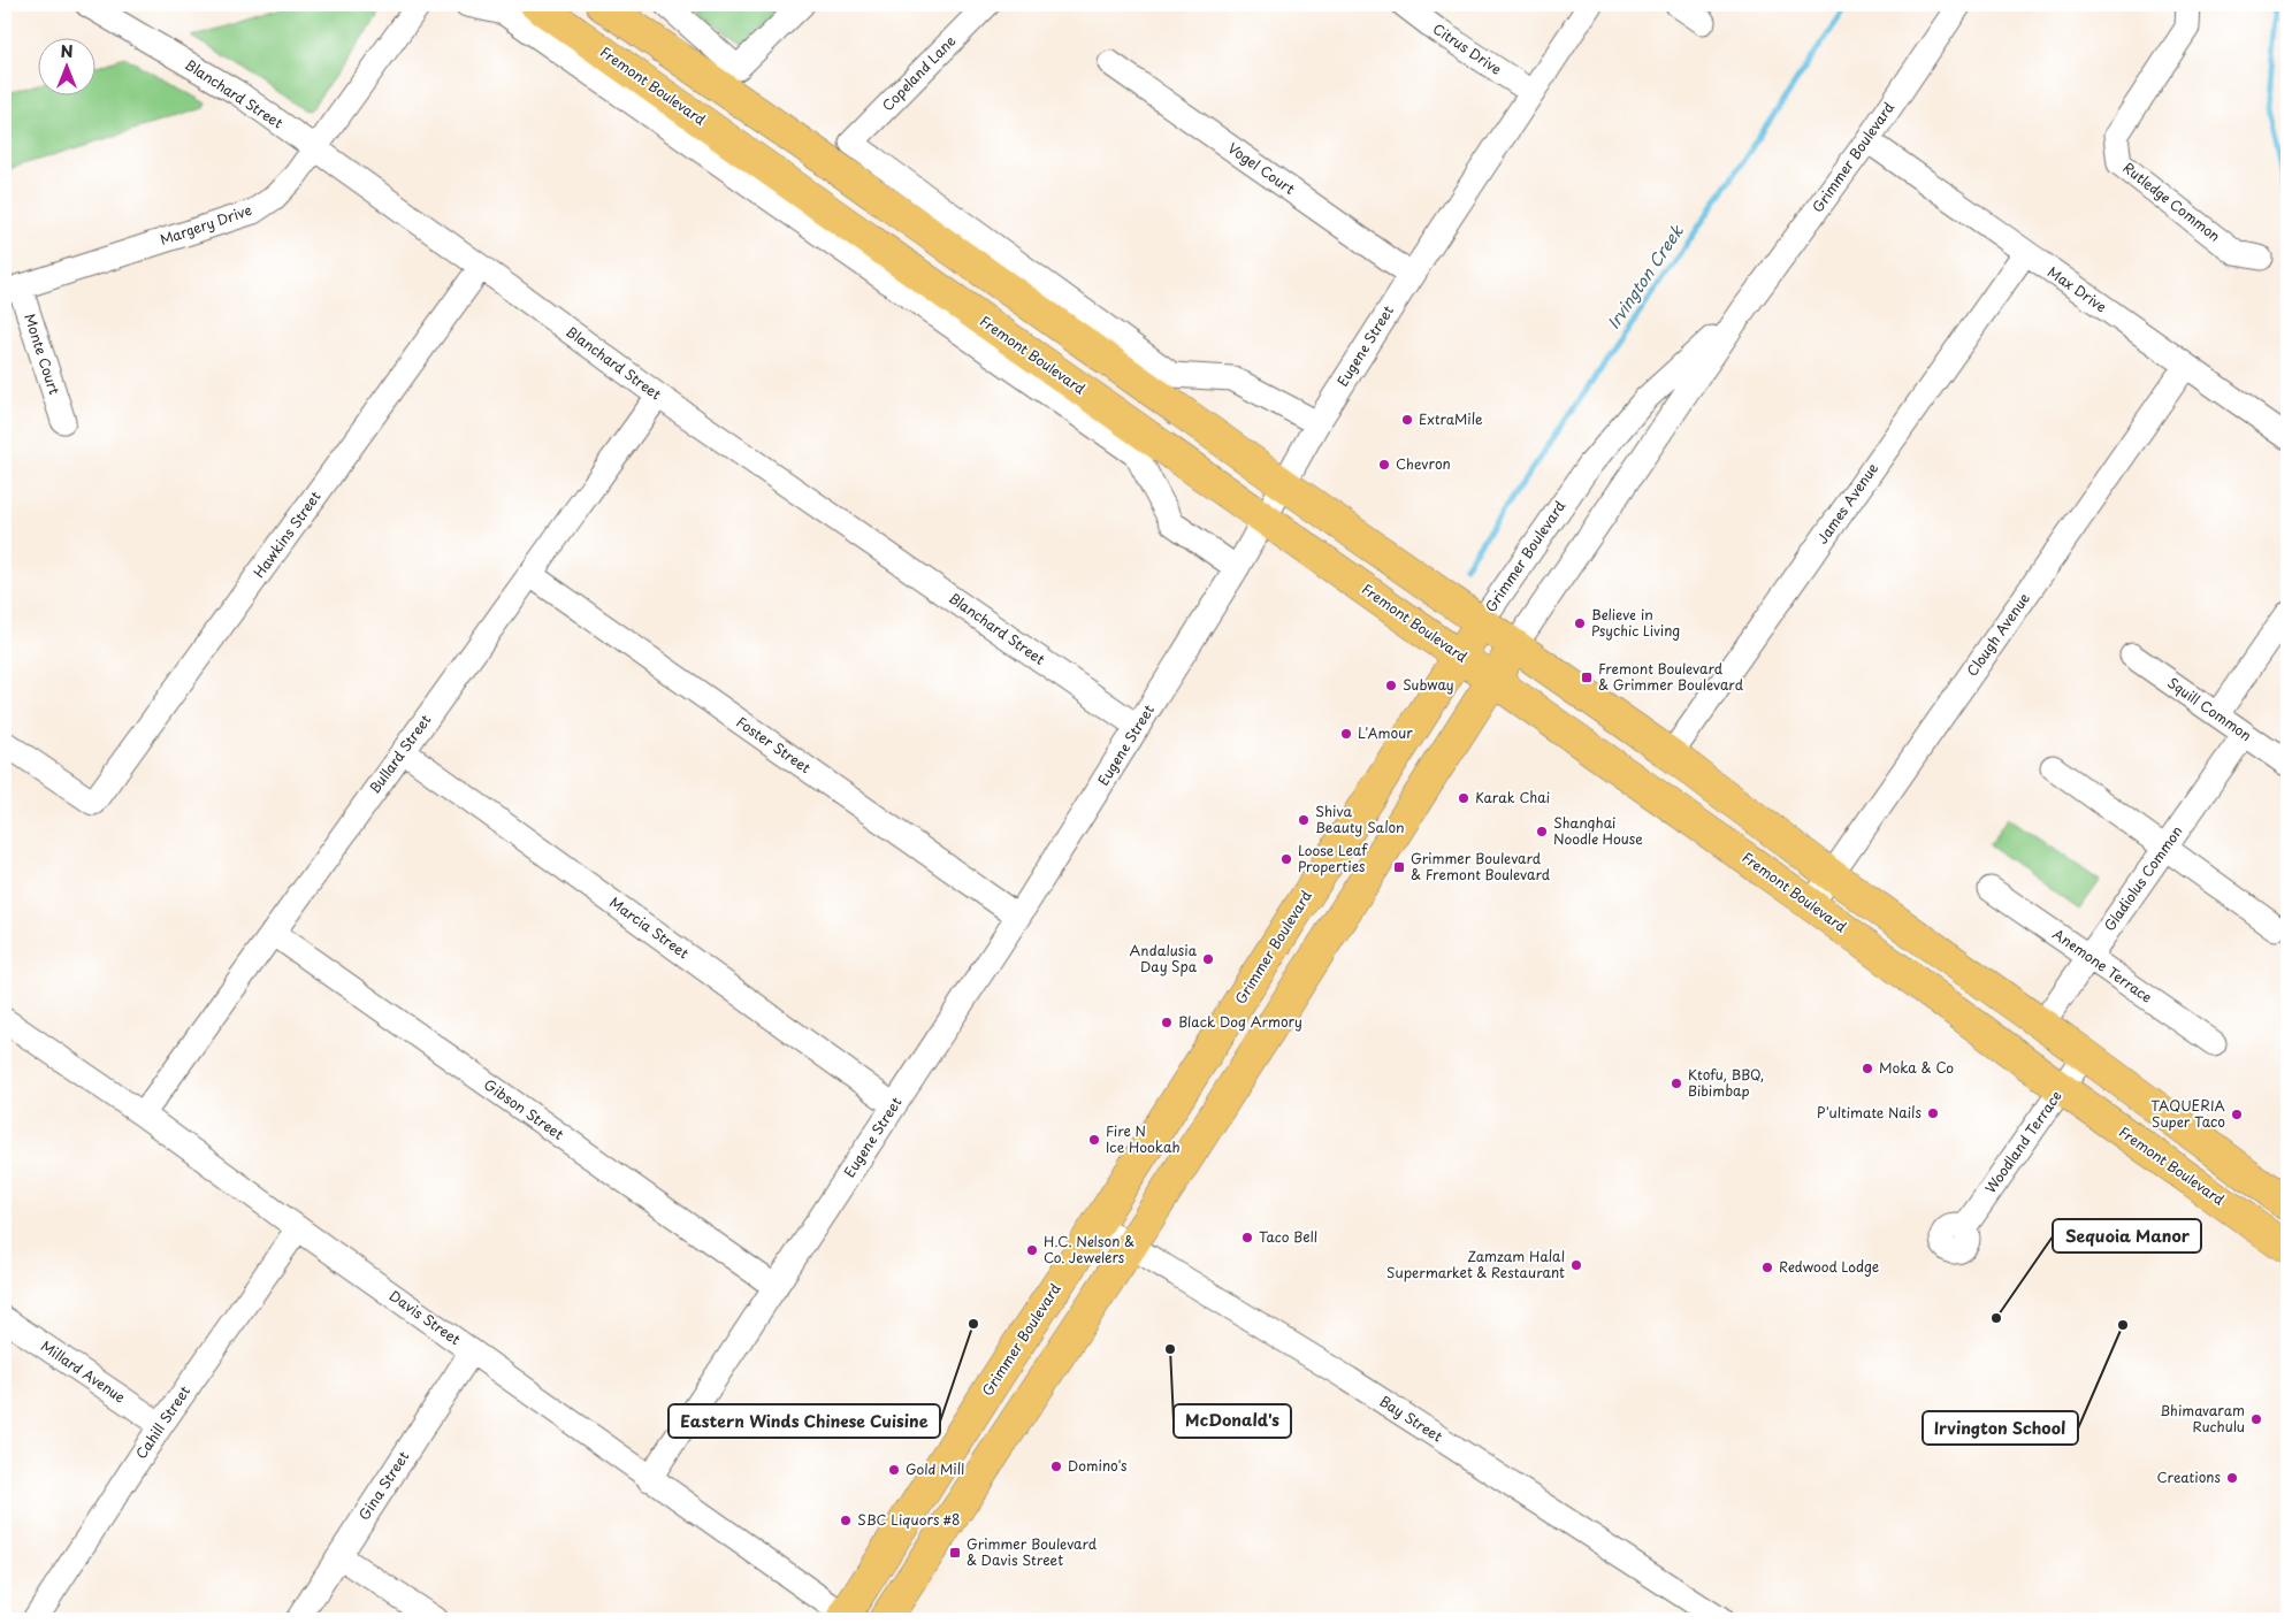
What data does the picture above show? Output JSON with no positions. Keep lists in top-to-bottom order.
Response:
{
  "streets": {
    "main road": ["Fremont Boulevard", "Grimmer Boulevard"],
    "street": [
      "Citrus Drive",
      "Copeland Lane",
      "Blanchard Street",
      "Vogel Court",
      "Rutledge Common",
      "Margery Drive",
      "Max Drive",
      "Eugene Street",
      "Monte Court",
      "James Avenue",
      "Hawkins Street",
      "Clough Avenue",
      "Squill Common",
      "Foster Street",
      "Bullard Street",
      "Gladiolus Common",
      "Marcia Street",
      "Anemone Terrace",
      "Gibson Street",
      "Woodland Terrace",
      "Davis Street",
      "Millard Avenue",
      "Bay Street",
      "Cahill Street",
      "Gina Street"
    ]
  },
  "crossings": [
    ["Citrus Drive", "Eugene Street"],
    ["Copeland Lane", "Eugene Street"],
    ["Fremont Boulevard", "Grimmer Boulevard"],
    ["Fremont Boulevard", "Eugene Street"],
    ["Fremont Boulevard", "Clough Avenue"],
    ["Fremont Boulevard", "Woodland Terrace"],
    ["Blanchard Street", "Margery Drive"],
    ["Blanchard Street", "Eugene Street"],
    ["Blanchard Street", "Hawkins Street"],
    ["Blanchard Street", "Bullard Street"],
    ["Grimmer Boulevard", "Max Drive"],
    ["Grimmer Boulevard", "Davis Street"],
    ["Grimmer Boulevard", "Bay Street"],
    ["Vogel Court", "Eugene Street"],
    ["Margery Drive", "Monte Court"],
    ["Max Drive", "James Avenue"],
    ["Max Drive", "Clough Avenue"],
    ["Eugene Street", "Foster Street"],
    ["Eugene Street", "Marcia Street"],
    ["Eugene Street", "Gibson Street"],
    ["Eugene Street", "Davis Street"],
    ["Squill Common", "Gladiolus Common"],
    ["Foster Street", "Bullard Street"],
    ["Bullard Street", "Marcia Street"],
    ["Bullard Street", "Gibson Street"],
    ["Bullard Street", "Davis Street"],
    ["Gladiolus Common", "Anemone Terrace"],
    ["Davis Street", "Cahill Street"],
    ["Davis Street", "Gina Street"],
    ["Millard Avenue", "Cahill Street"]
  ],
  "water": ["Irvington Creek"],
  "places": {
    "other": [
      "ExtraMile",
      "Chevron",
      "Believe in Psychic Living",
      "Subway",
      "L'Amour",
      "Karak Chai",
      "Shiva Beauty Salon",
      "Shanghai Noodle House",
      "Loose Leaf Properties",
      "Andalusia Day Spa",
      "Black Dog Armory",
      "Moka & Co",
      "Ktofu, BBQ, Bibimbap",
      "P'ultimate Nails",
      "TAQUERIA Super Taco",
      "Fire N Ice Hookah",
      "Taco Bell",
      "H.C. Nelson & Co. Jewelers",
      "Zamzam Halal Supermarket & Restaurant",
      "Redwood Lodge",
      "Sequoia Manor",
      "Eastern Winds Chinese Cuisine",
      "Irvington School",
      "McDonald's",
      "Bhimavaram Ruchulu",
      "Domino's",
      "Gold Mill",
      "Creations",
      "SBC Liquors #8"
    ],
    "transit": ["Fremont Boulevard & Grimmer Boulevard", "Grimmer Boulevard & Fremont Boulevard", "Grimmer Boulevard & Davis Street"]
  },
  "north": "top"
}
